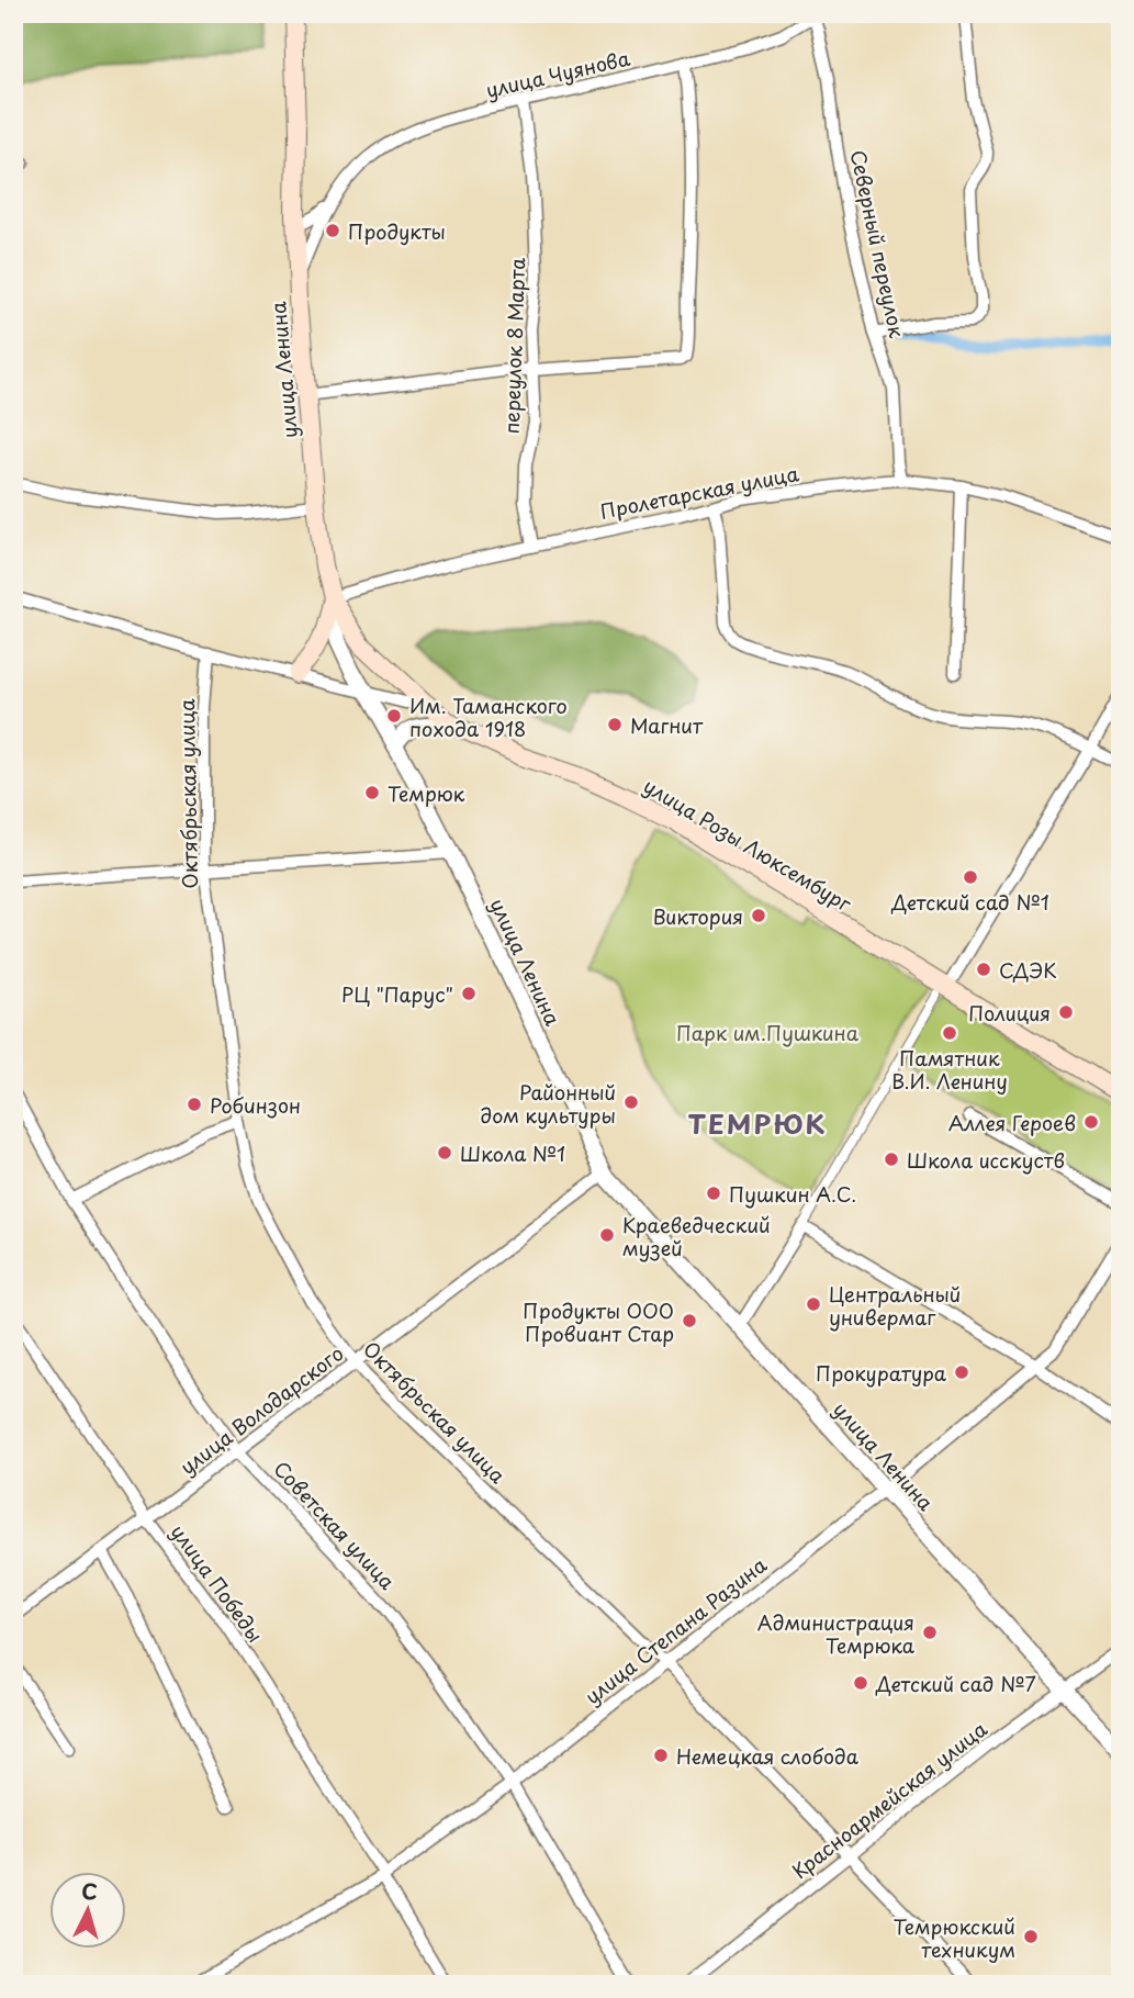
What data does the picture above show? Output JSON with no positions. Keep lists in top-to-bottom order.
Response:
{
  "streets": {
    "main road": ["улица Ленина", "улица Розы Люксембург"],
    "street": [
      "улица Чуянова",
      "Северный переулок",
      "переулок 8 Марта",
      "Пролетарская улица",
      "Октябрьская улица",
      "улица Володарского",
      "Советская улица",
      "улица Победы",
      "улица Степана Разина",
      "Красноармейская улица"
    ]
  },
  "crossings": [
    ["улица Чуянова", "Северный переулок"],
    ["улица Чуянова", "переулок 8 Марта"],
    ["улица Чуянова", "улица Ленина"],
    ["Северный переулок", "Пролетарская улица"],
    ["переулок 8 Марта", "Пролетарская улица"],
    ["улица Ленина", "Пролетарская улица"],
    ["улица Ленина", "улица Розы Люксембург"],
    ["улица Ленина", "улица Володарского"],
    ["улица Ленина", "улица Степана Разина"],
    ["улица Ленина", "Красноармейская улица"],
    ["Пролетарская улица", "улица Розы Люксембург"],
    ["Октябрьская улица", "улица Володарского"],
    ["Октябрьская улица", "улица Степана Разина"],
    ["Октябрьская улица", "Красноармейская улица"],
    ["улица Володарского", "Советская улица"],
    ["улица Володарского", "улица Победы"],
    ["Советская улица", "улица Степана Разина"],
    ["улица Победы", "улица Степана Разина"]
  ],
  "districts": ["ТЕМРЮК"],
  "parks": ["Парк им.Пушкина"],
  "places": [
    "Продукты",
    "Им. Таманского похода 1918",
    "Магнит",
    "Темрюк",
    "Детский сад №1",
    "Виктория",
    "СДЭК",
    "РЦ \"Парус\"",
    "Полиция",
    "Памятник В.И. Ленину",
    "Районный дом культуры",
    "Робинзон",
    "Аллея Героев",
    "Школа №1",
    "Школа исскуств",
    "Пушкин А.С.",
    "Краеведческий музей",
    "Центральный универмаг",
    "Продукты ООО Провиант Стар",
    "Прокуратура",
    "Администрация Темрюка",
    "Детский сад №7",
    "Немецкая слобода",
    "Темрюкский техникум"
  ],
  "north": "top"
}
